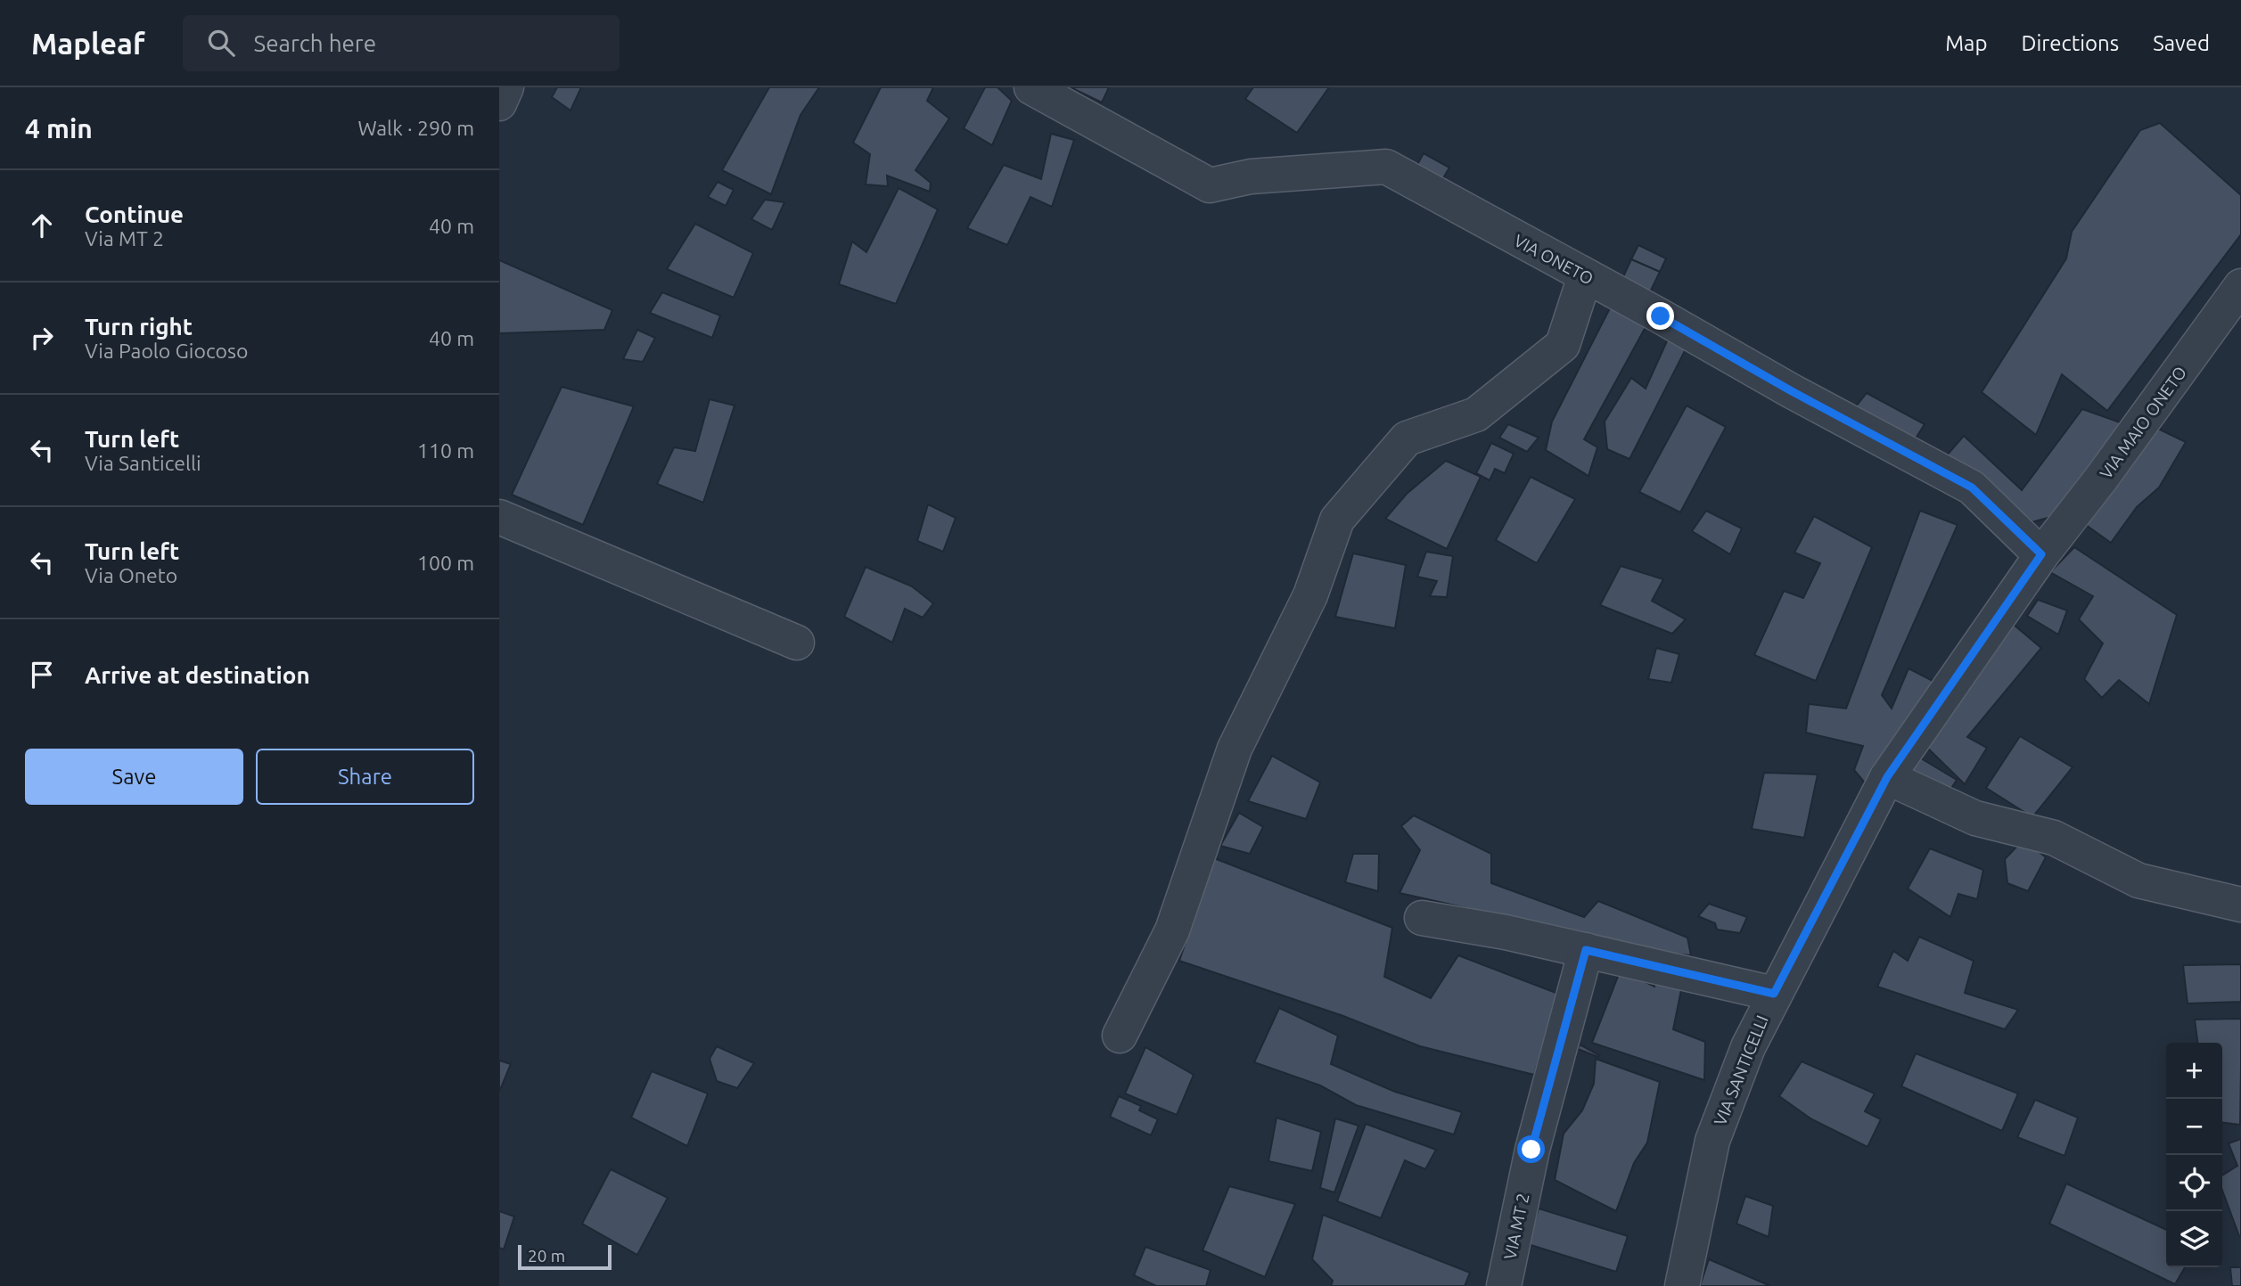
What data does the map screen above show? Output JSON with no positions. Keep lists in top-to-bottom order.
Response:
{
  "streets": {
    "street": [
      "VIA ONETO",
      "VIA MAIO ONETO",
      "VIA SANTICELLI",
      "VIA MT 2"
    ]
  },
  "crossings": [
    ["VIA ONETO", "VIA MAIO ONETO"],
    ["VIA ONETO", "VIA SANTICELLI"],
    ["VIA MAIO ONETO", "VIA SANTICELLI"]
  ],
  "scale_bar": "20 m",
  "page": {
    "header": "Mapleaf",
    "search": "Search here",
    "nav": ["Map", "Directions", "Saved"],
    "heading": ["4 min", "Walk · 290 m"],
    "list": [
      ["Continue", "Via MT 2", "40 m"],
      ["Turn right", "Via Paolo Giocoso", "40 m"],
      ["Turn left", "Via Santicelli", "110 m"],
      ["Turn left", "Via Oneto", "100 m"],
      "Arrive at destination"
    ],
    "buttons": ["Save", "Share"],
    "map_buttons": ["+", "−"],
    "scale": "20 m"
  }
}
